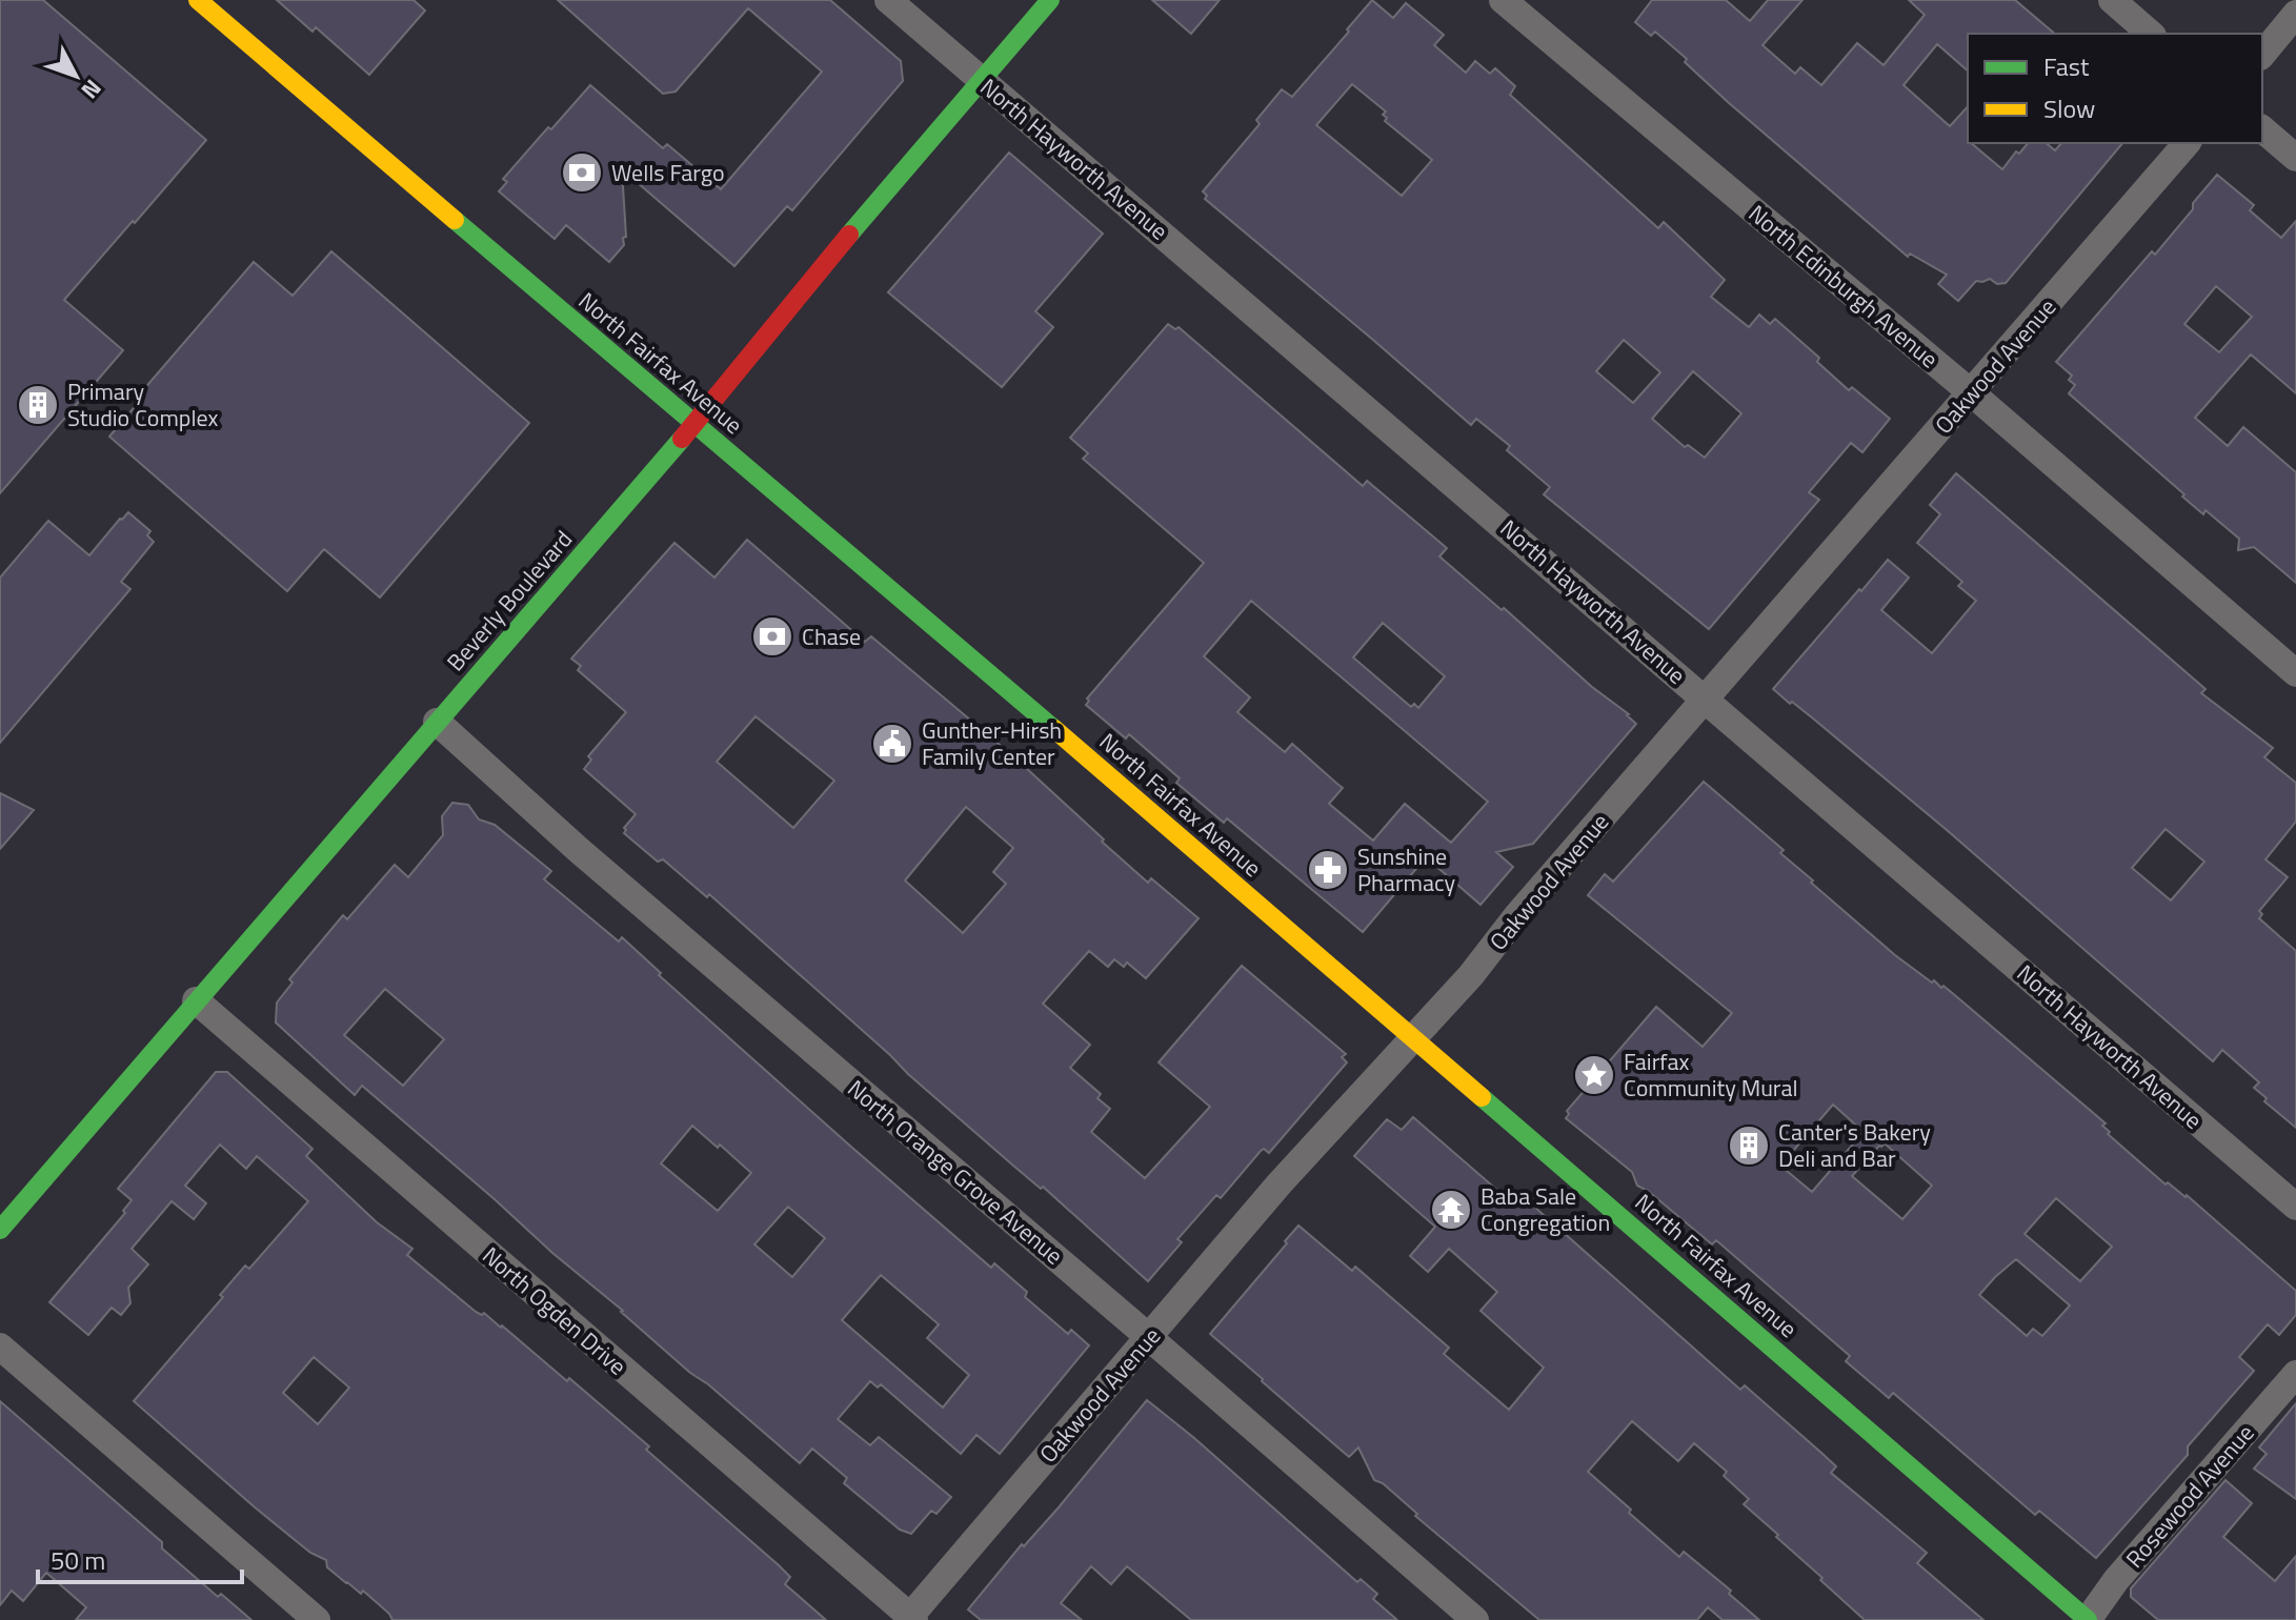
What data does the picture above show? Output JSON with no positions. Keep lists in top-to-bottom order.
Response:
{
  "streets": {
    "main road": ["North Fairfax Avenue", "Beverly Boulevard"],
    "street": [
      "North Hayworth Avenue",
      "North Edinburgh Avenue",
      "Oakwood Avenue",
      "North Orange Grove Avenue",
      "North Ogden Drive",
      "Rosewood Avenue"
    ]
  },
  "crossings": [
    ["North Hayworth Avenue", "Oakwood Avenue"],
    ["North Hayworth Avenue", "Beverly Boulevard"],
    ["North Edinburgh Avenue", "Oakwood Avenue"],
    ["North Fairfax Avenue", "Oakwood Avenue"],
    ["North Fairfax Avenue", "Beverly Boulevard"],
    ["North Fairfax Avenue", "Rosewood Avenue"],
    ["Oakwood Avenue", "North Orange Grove Avenue"],
    ["Oakwood Avenue", "North Ogden Drive"],
    ["Beverly Boulevard", "North Orange Grove Avenue"],
    ["Beverly Boulevard", "North Ogden Drive"]
  ],
  "places": {
    "bank": ["Wells Fargo", "Chase"],
    "building": ["Primary Studio Complex", "Canter's Bakery Deli and Bar"],
    "public building": ["Gunther-Hirsh Family Center"],
    "pharmacy": ["Sunshine Pharmacy"],
    "place": ["Fairfax Community Mural"],
    "temple": ["Baba Sale Congregation"]
  },
  "legend": ["Fast", "Slow"],
  "scale_bar": "50 m",
  "north": "bottom right"
}
